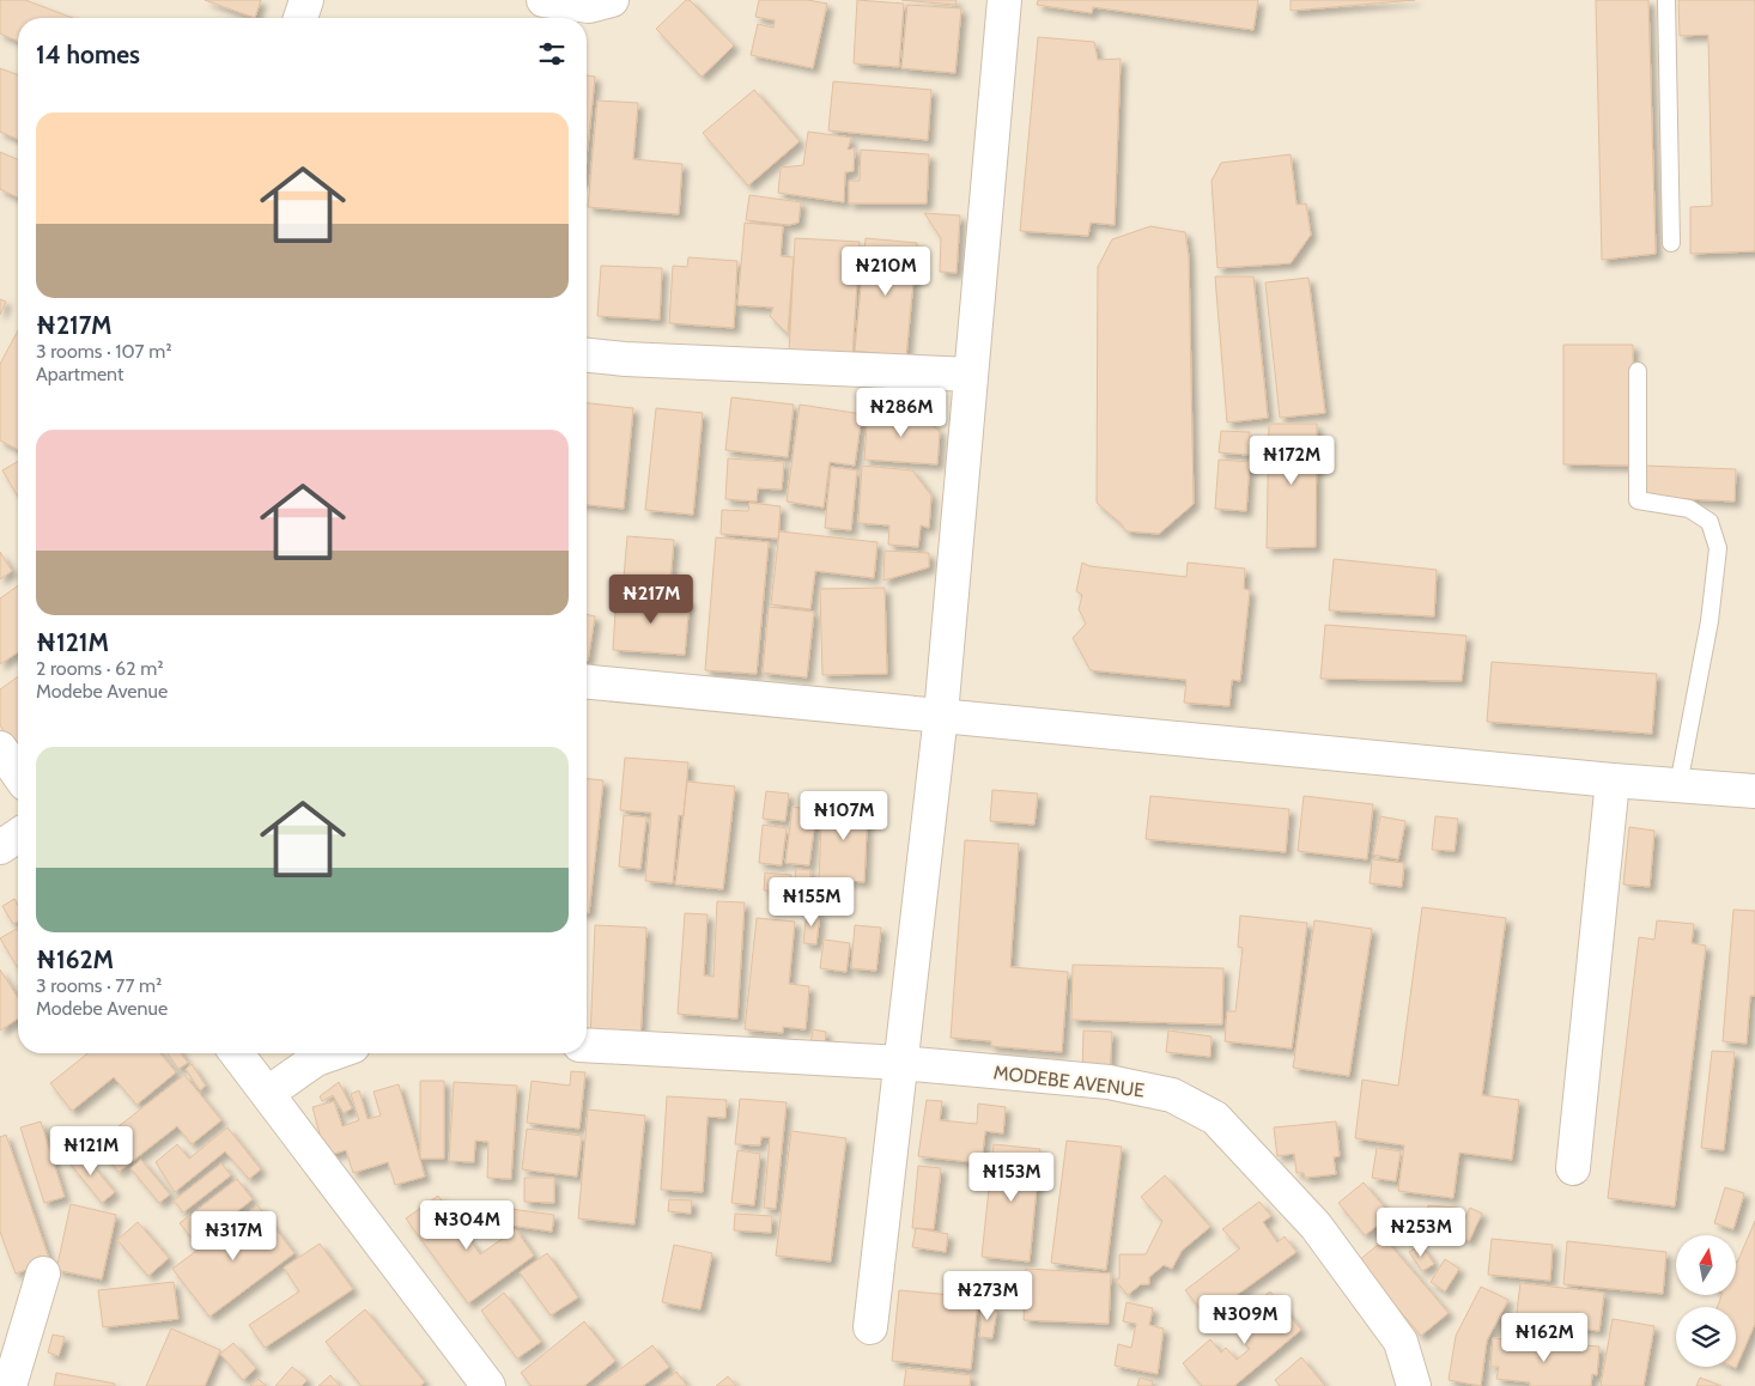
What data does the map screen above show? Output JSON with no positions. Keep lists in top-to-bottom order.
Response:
{
  "streets": {
    "street": ["MODEBE AVENUE"]
  },
  "north": "top",
  "page": {
    "heading": "14 homes",
    "list": [
      {
        "name": "₦217M",
        "note": "3 rooms · 107 m² · Apartment"
      },
      {
        "name": "₦121M",
        "note": "2 rooms · 62 m² · Modebe Avenue"
      },
      {
        "name": "₦162M",
        "note": "3 rooms · 77 m² · Modebe Avenue"
      }
    ],
    "price": [
      "₦210M",
      "₦286M",
      "₦172M",
      "₦217M",
      "₦107M",
      "₦155M",
      "₦121M",
      "₦153M",
      "₦304M",
      "₦253M",
      "₦317M",
      "₦273M",
      "₦309M",
      "₦162M"
    ]
  }
}
